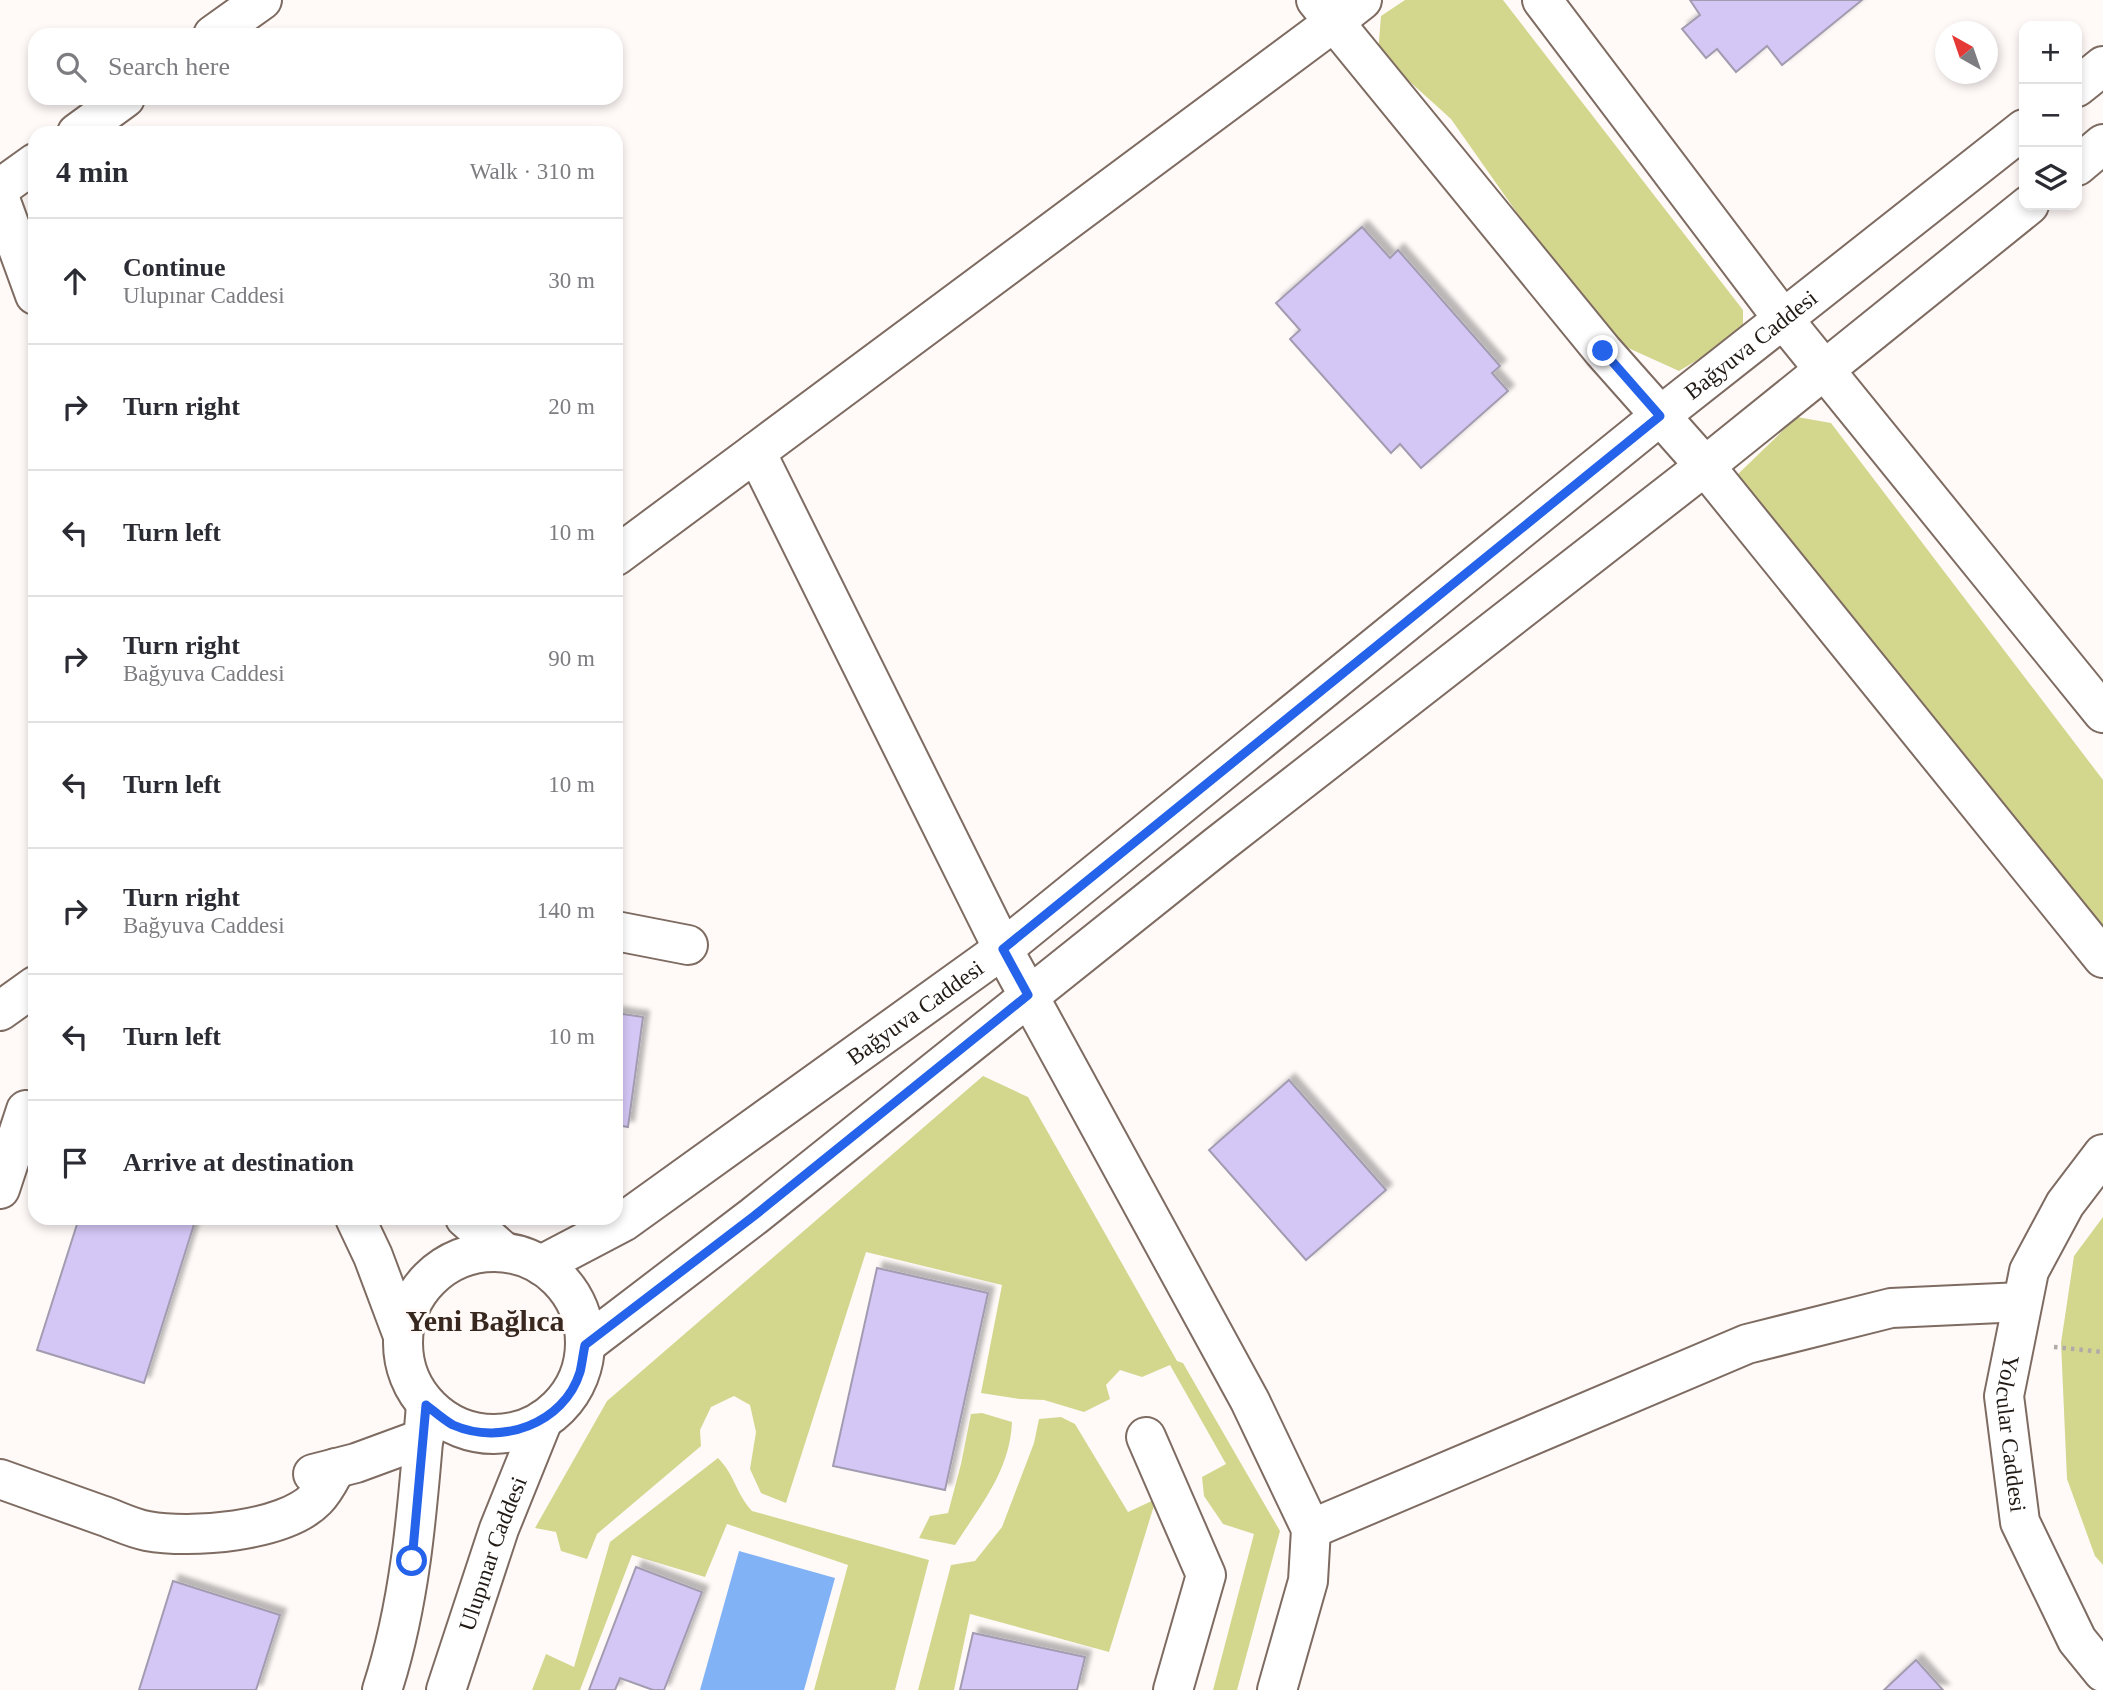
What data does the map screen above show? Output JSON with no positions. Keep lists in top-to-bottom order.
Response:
{
  "streets": {
    "street": ["Bağyuva Caddesi", "Yolcular Caddesi", "Ulupınar Caddesi"]
  },
  "crossings": [
    ["Bağyuva Caddesi", "Ulupınar Caddesi"]
  ],
  "districts": ["Yeni Bağlıca"],
  "north": "top left",
  "page": {
    "map_buttons": ["+", "−"],
    "search": "Search here",
    "heading": ["4 min", "Walk · 310 m"],
    "list": [
      ["Continue", "Ulupınar Caddesi", "30 m"],
      ["Turn right", "20 m"],
      ["Turn left", "10 m"],
      ["Turn right", "Bağyuva Caddesi", "90 m"],
      ["Turn left", "10 m"],
      ["Turn right", "Bağyuva Caddesi", "140 m"],
      ["Turn left", "10 m"],
      "Arrive at destination"
    ]
  }
}
